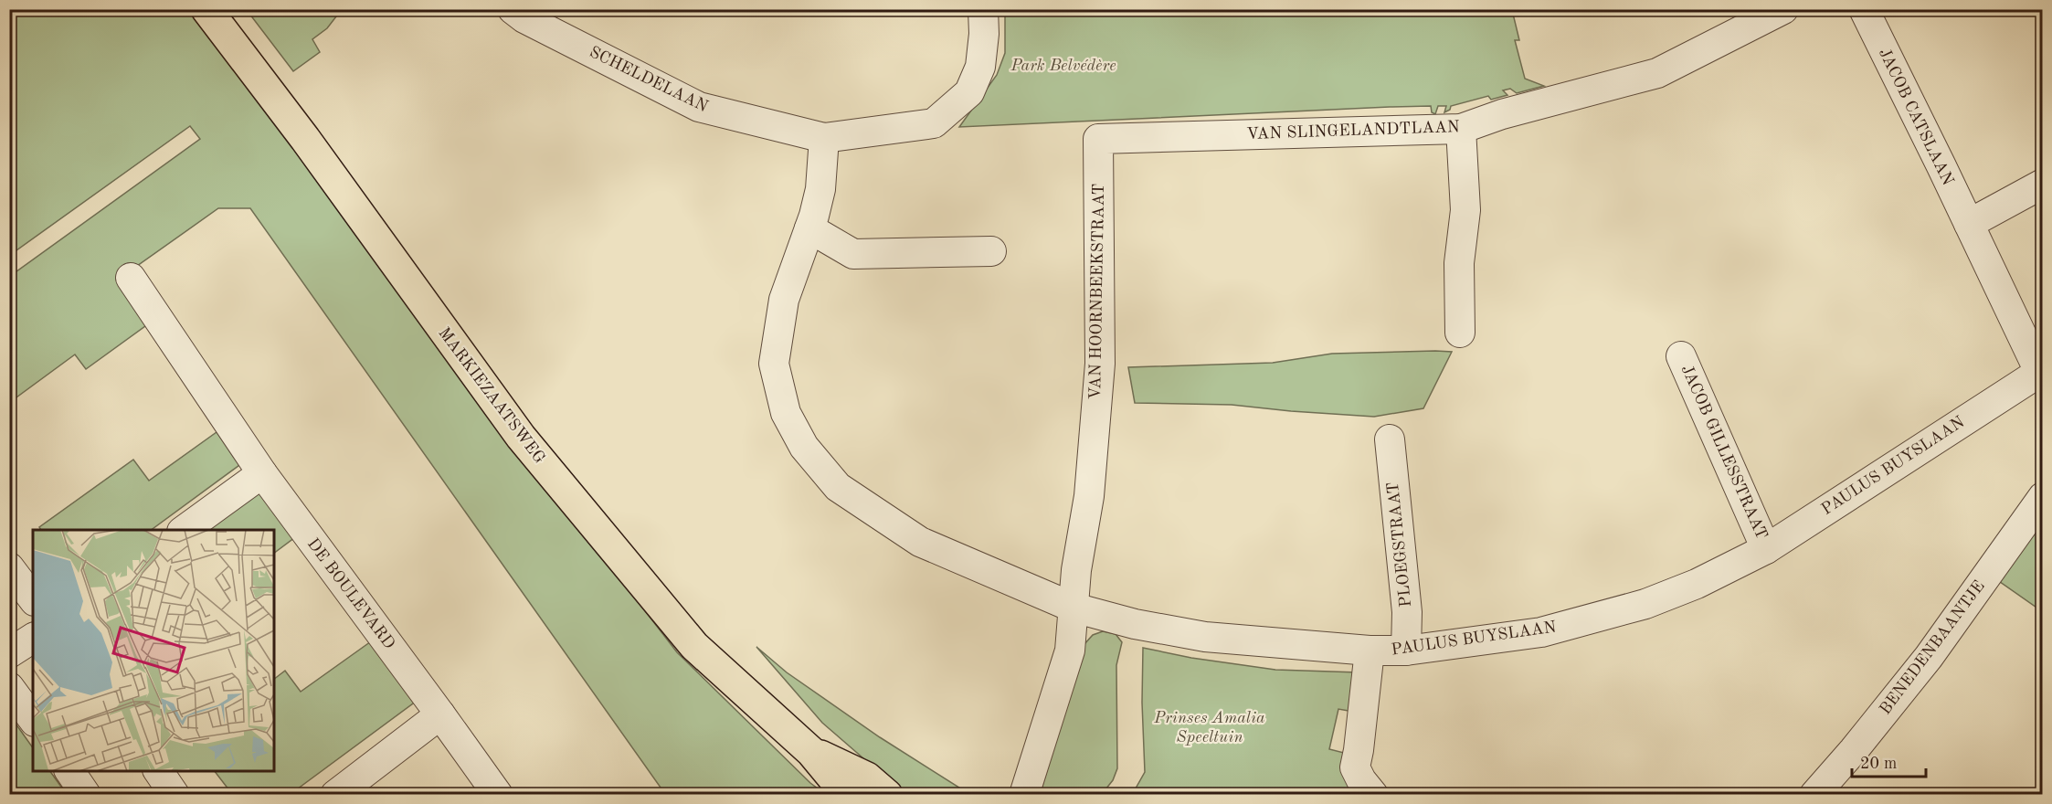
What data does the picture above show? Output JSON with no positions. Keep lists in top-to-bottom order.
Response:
{
  "streets": {
    "main road": ["MARKIEZAATSWEG"],
    "street": [
      "SCHELDELAAN",
      "JACOB CATSLAAN",
      "VAN SLINGELANDTLAAN",
      "VAN HOORNBEEKSTRAAT",
      "JACOB GILLESSTRAAT",
      "PAULUS BUYSLAAN",
      "PLOEGSTRAAT",
      "DE BOULEVARD",
      "BENEDENBAANTJE"
    ]
  },
  "crossings": [
    ["SCHELDELAAN", "PAULUS BUYSLAAN"],
    ["JACOB CATSLAAN", "PAULUS BUYSLAAN"],
    ["VAN SLINGELANDTLAAN", "VAN HOORNBEEKSTRAAT"],
    ["VAN HOORNBEEKSTRAAT", "PAULUS BUYSLAAN"],
    ["JACOB GILLESSTRAAT", "PAULUS BUYSLAAN"],
    ["PAULUS BUYSLAAN", "PLOEGSTRAAT"]
  ],
  "parks": ["Park Belvédère", "Prinses Amalia Speeltuin"],
  "scale_bar": "20 m"
}
